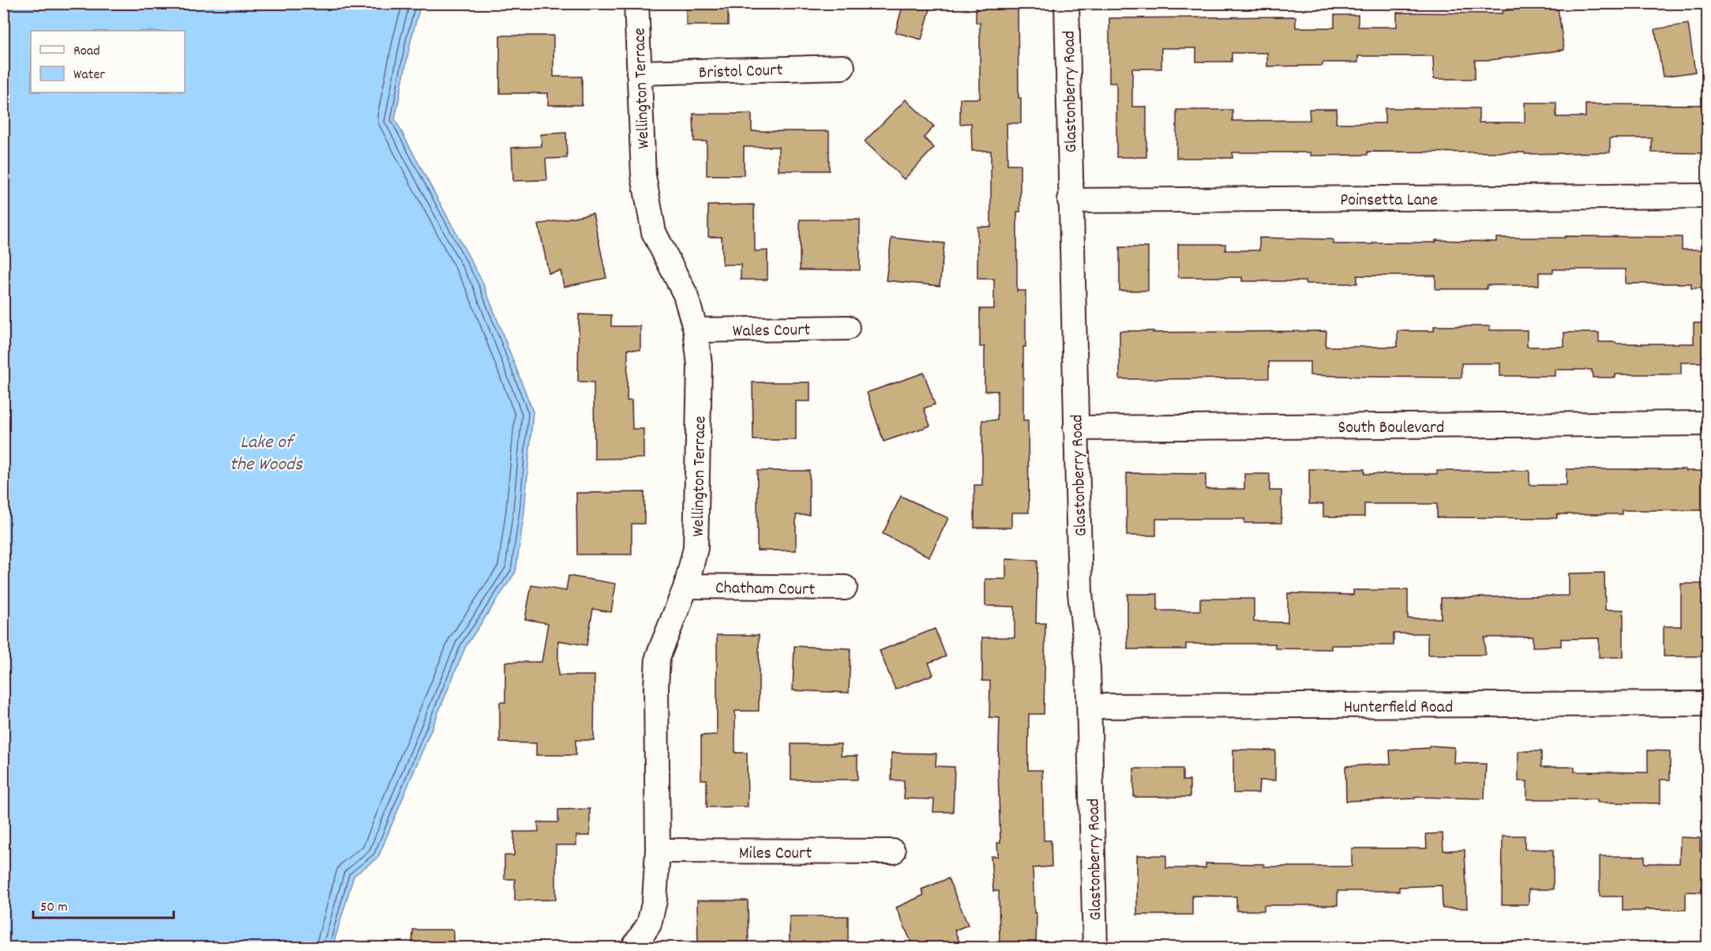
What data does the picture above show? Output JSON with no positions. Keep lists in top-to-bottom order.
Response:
{
  "streets": {
    "street": [
      "Bristol Court",
      "Wellington Terrace",
      "Glastonberry Road",
      "Poinsetta Lane",
      "Wales Court",
      "South Boulevard",
      "Chatham Court",
      "Hunterfield Road",
      "Miles Court"
    ]
  },
  "crossings": [
    ["Bristol Court", "Wellington Terrace"],
    ["Wellington Terrace", "Wales Court"],
    ["Wellington Terrace", "Chatham Court"],
    ["Wellington Terrace", "Miles Court"],
    ["Glastonberry Road", "Poinsetta Lane"],
    ["Glastonberry Road", "South Boulevard"],
    ["Glastonberry Road", "Hunterfield Road"]
  ],
  "water": ["Lake of the Woods"],
  "legend": ["Road", "Water"],
  "scale_bar": "50 m"
}
